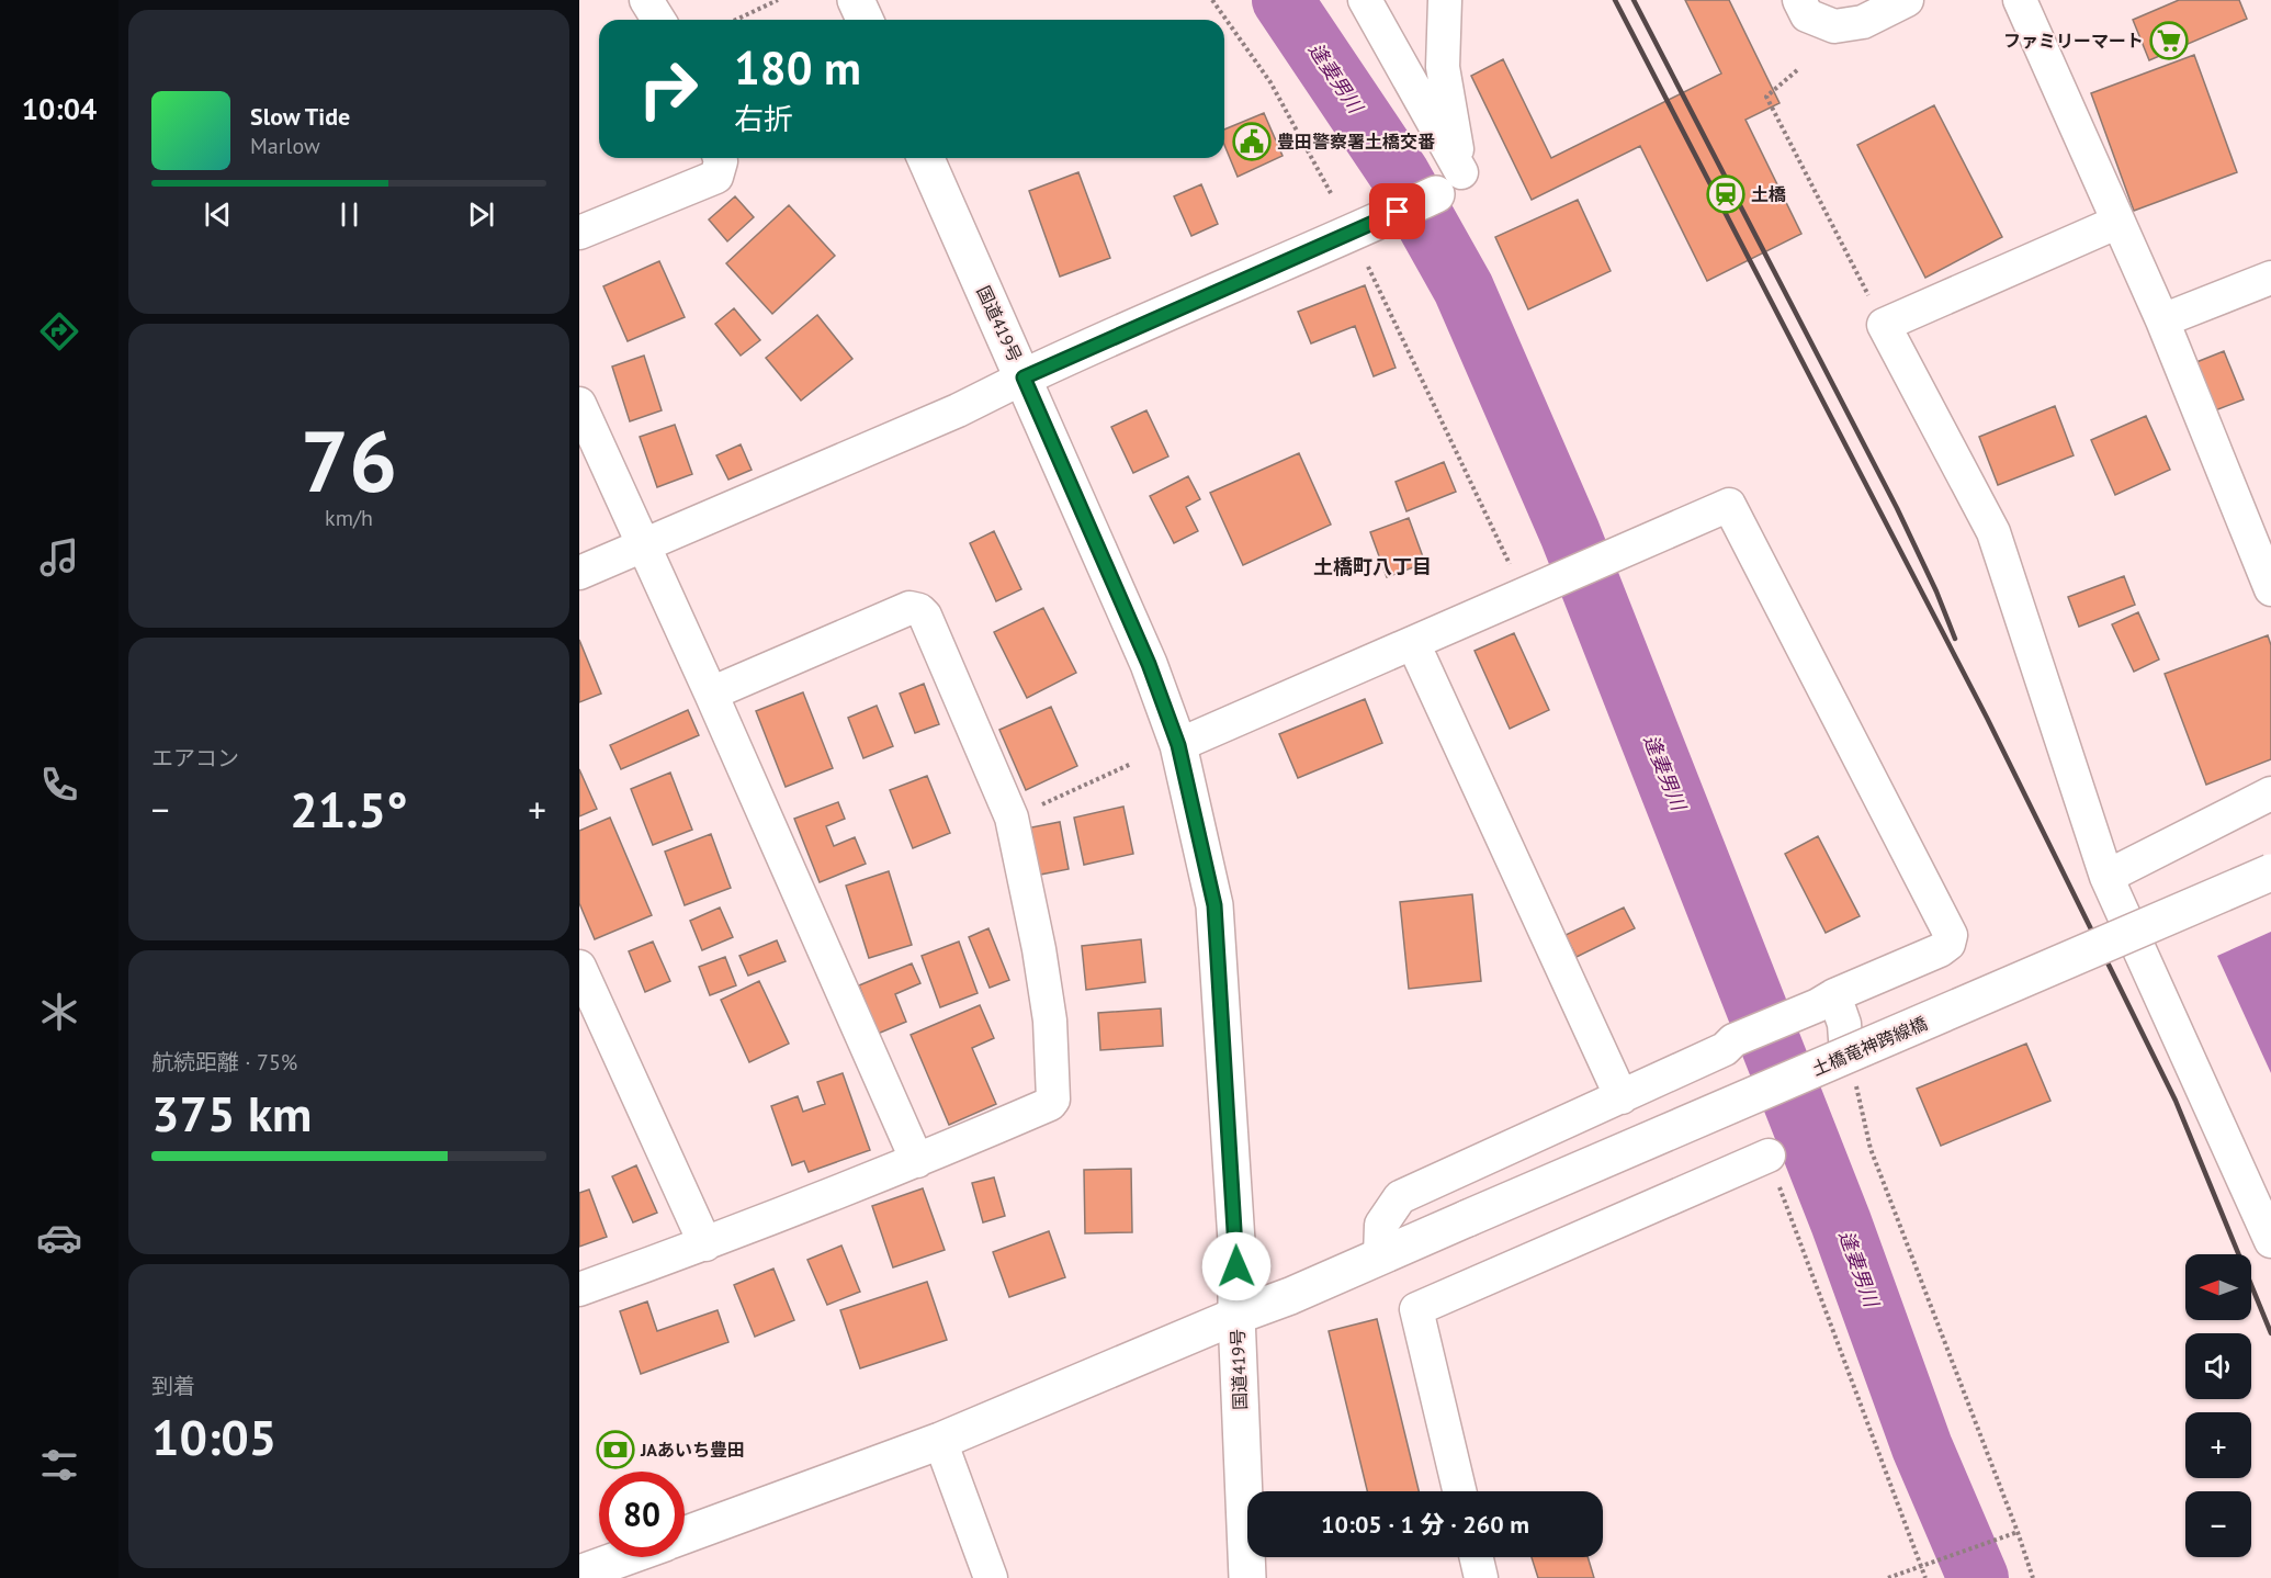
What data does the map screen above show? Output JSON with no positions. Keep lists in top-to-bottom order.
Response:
{
  "streets": {
    "main road": ["国道419号", "土橋竜神跨線橋"]
  },
  "crossings": [
    ["国道419号", "土橋竜神跨線橋"]
  ],
  "districts": ["土橋町八丁目"],
  "water": ["逢妻男川"],
  "places": {
    "supermarket": ["ファミリーマート"],
    "public building": ["豊田警察署土橋交番"],
    "station": ["土橋"],
    "bank": ["JAあいち豊田"]
  },
  "north": "left",
  "page": {
    "tabs": "10:04",
    "turn": ["180 m", "右折"],
    "song": ["Slow Tide", "Marlow"],
    "tile": [
      ["76", "km/h"],
      "エアコン",
      ["航続距離 · 75%", "375 km"],
      ["到着", "10:05"]
    ],
    "heat": ["−", "21.5°", "+"],
    "map_buttons": ["+", "−"],
    "limit": "80",
    "trip": "10:05 · 1 分 · 260 m"
  }
}
